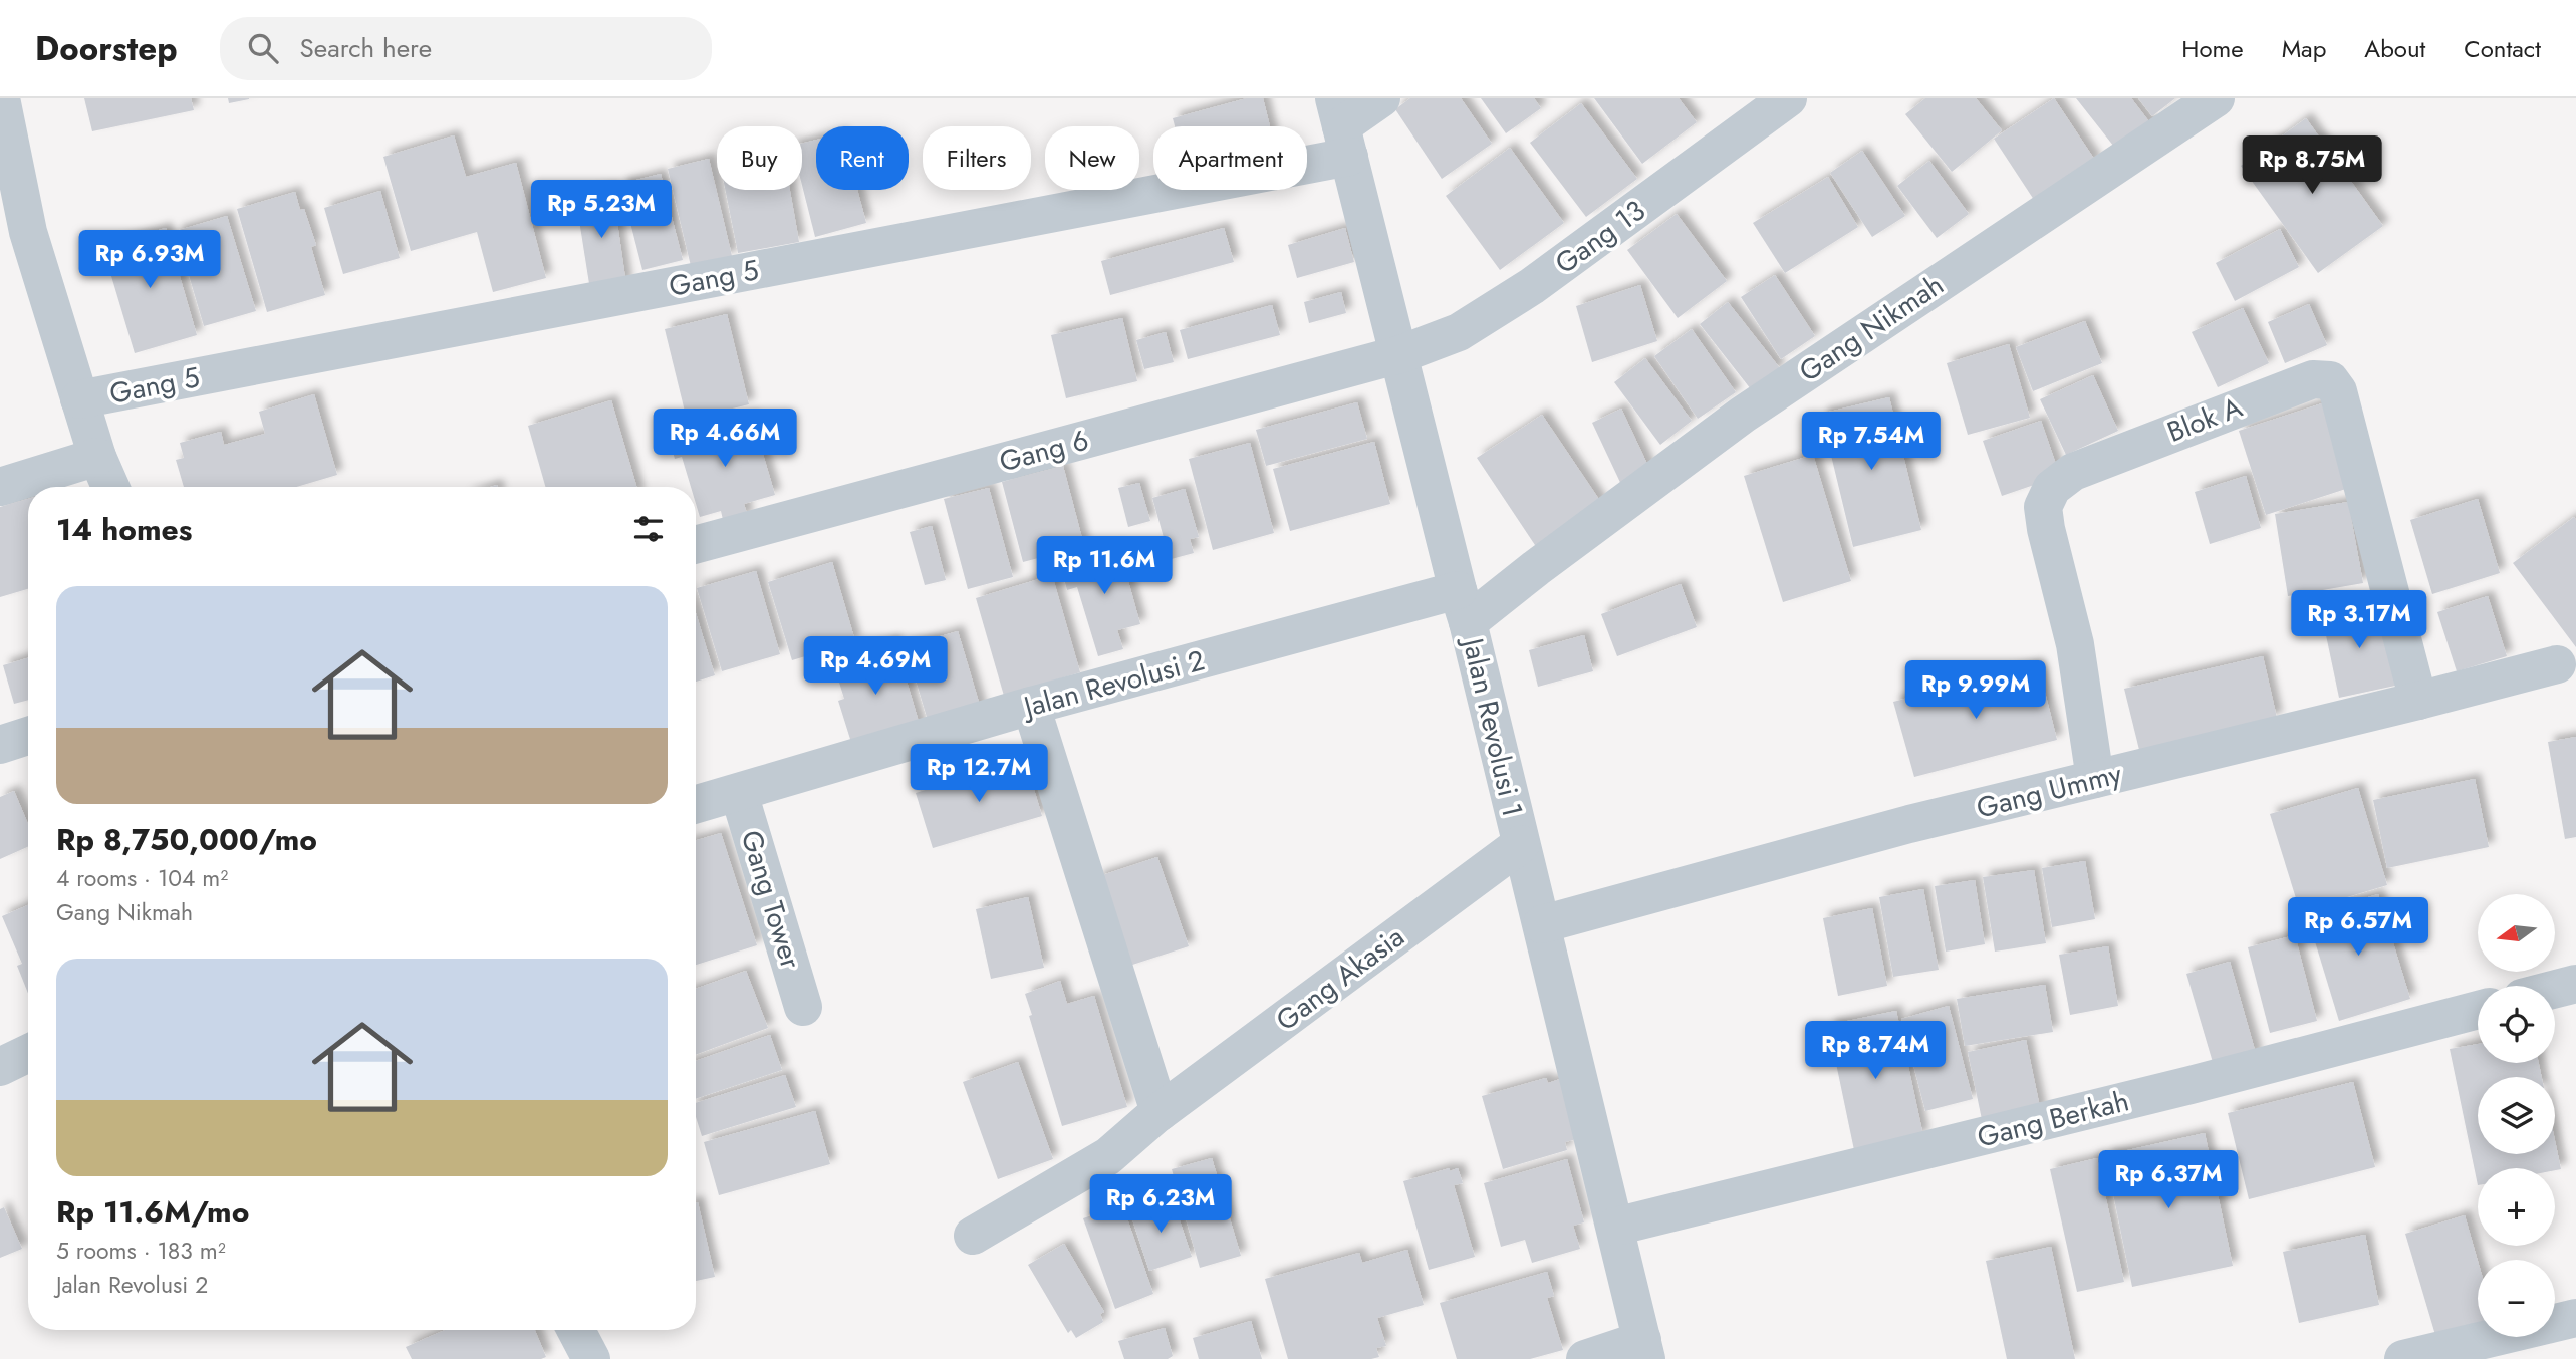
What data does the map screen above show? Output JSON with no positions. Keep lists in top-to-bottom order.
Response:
{
  "streets": {
    "street": [
      "Gang 13",
      "Gang 5",
      "Gang Nikmah",
      "Blok A",
      "Gang 6",
      "Jalan Revolusi 2",
      "Jalan Revolusi 1",
      "Gang Ummy",
      "Gang Tower",
      "Gang Akasia",
      "Gang Berkah"
    ]
  },
  "crossings": [
    ["Gang 13", "Gang 6"],
    ["Gang 13", "Jalan Revolusi 1"],
    ["Gang 5", "Jalan Revolusi 1"],
    ["Gang Nikmah", "Jalan Revolusi 2"],
    ["Gang Nikmah", "Jalan Revolusi 1"],
    ["Blok A", "Gang Ummy"],
    ["Gang 6", "Jalan Revolusi 1"],
    ["Jalan Revolusi 2", "Jalan Revolusi 1"],
    ["Jalan Revolusi 2", "Gang Tower"],
    ["Jalan Revolusi 1", "Gang Ummy"],
    ["Jalan Revolusi 1", "Gang Akasia"],
    ["Jalan Revolusi 1", "Gang Berkah"]
  ],
  "north": "left",
  "page": {
    "header": "Doorstep",
    "search": "Search here",
    "nav": [
      "Home",
      "Map",
      "About",
      "Contact"
    ],
    "chip": [
      "Buy",
      "Rent",
      "Filters",
      "New",
      "Apartment"
    ],
    "price": [
      "Rp 8.75M",
      "Rp 5.23M",
      "Rp 6.93M",
      "Rp 4.66M",
      "Rp 7.54M",
      "Rp 11.6M",
      "Rp 3.17M",
      "Rp 4.69M",
      "Rp 9.99M",
      "Rp 12.7M",
      "Rp 6.57M",
      "Rp 8.74M",
      "Rp 6.37M",
      "Rp 6.23M"
    ],
    "heading": "14 homes",
    "list": [
      {
        "name": "Rp 8,750,000/mo",
        "note": "4 rooms · 104 m² · Gang Nikmah"
      },
      {
        "name": "Rp 11.6M/mo",
        "note": "5 rooms · 183 m² · Jalan Revolusi 2"
      }
    ],
    "map_buttons": ["+", "−"]
  }
}
